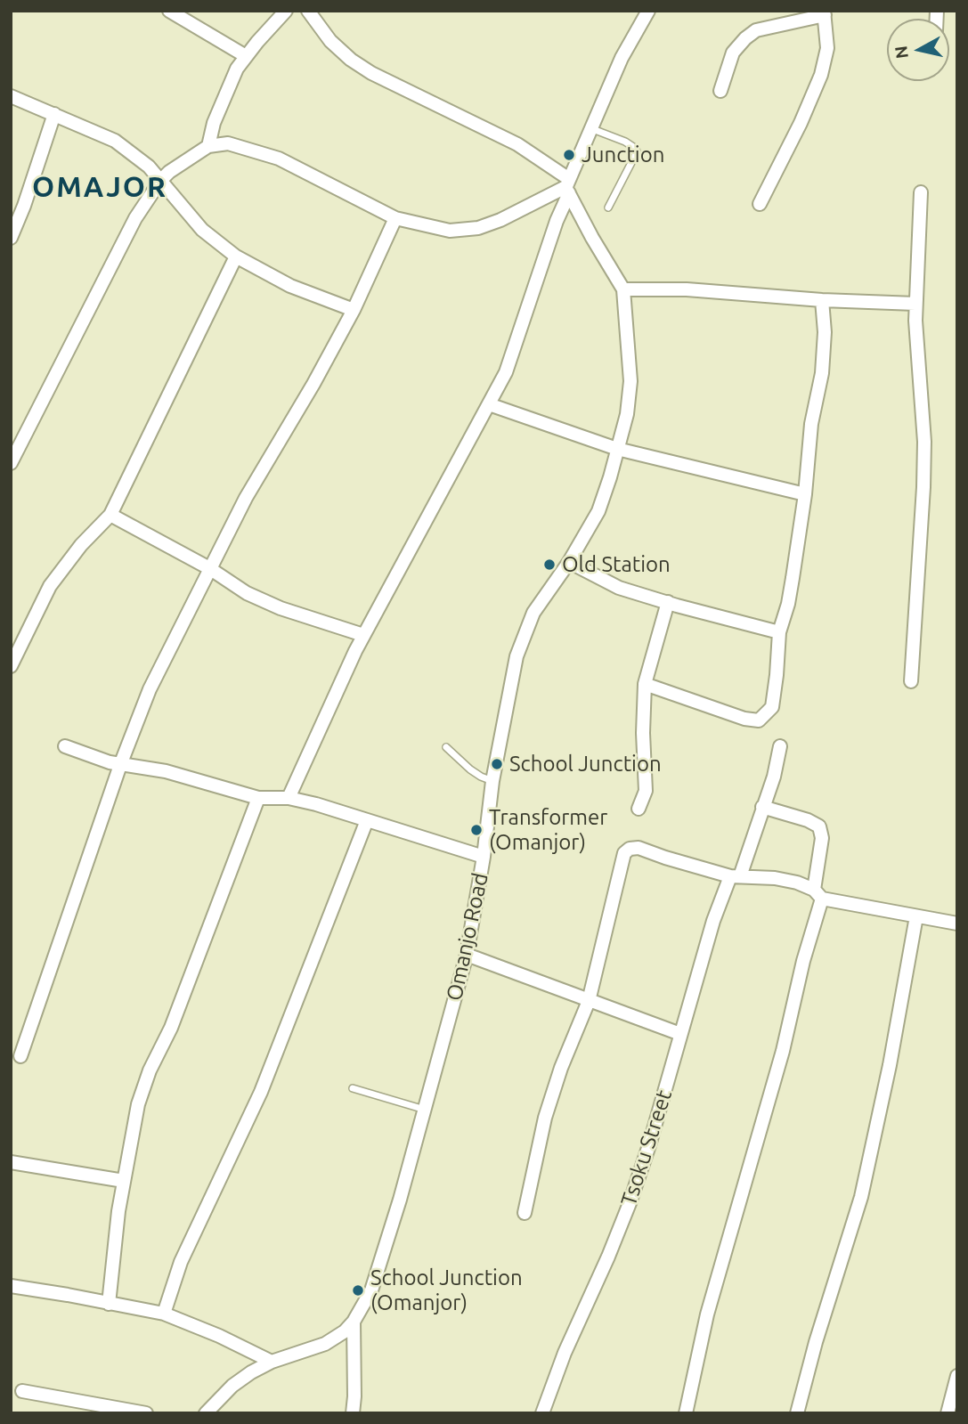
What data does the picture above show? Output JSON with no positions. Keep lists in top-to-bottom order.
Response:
{
  "streets": {
    "street": ["Omanjo Road", "Tsoku Street"]
  },
  "districts": ["OMAJOR"],
  "places": [
    "Junction",
    "Old Station",
    "School Junction",
    "Transformer (Omanjor)",
    "School Junction (Omanjor)"
  ],
  "north": "left"
}
